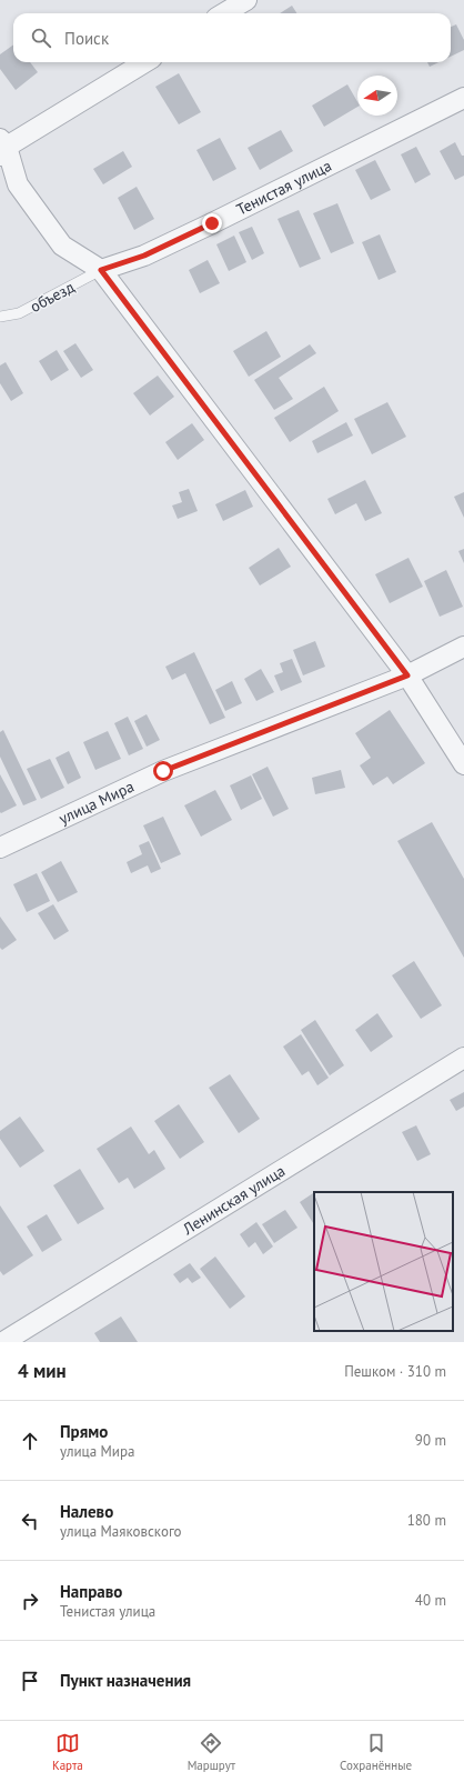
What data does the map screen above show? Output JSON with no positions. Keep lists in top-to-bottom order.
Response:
{
  "streets": {
    "street": ["Тенистая улица", "улица Мира", "Ленинская улица"],
    "lane": ["объезд"]
  },
  "crossings": [
    ["Тенистая улица", "объезд"]
  ],
  "north": "left",
  "page": {
    "search": "Поиск",
    "heading": ["4 мин", "Пешком · 310 m"],
    "list": [
      ["Прямо", "улица Мира", "90 m"],
      ["Налево", "улица Маяковского", "180 m"],
      ["Направо", "Тенистая улица", "40 m"],
      "Пункт назначения"
    ],
    "nav": ["Карта", "Маршрут", "Сохранённые"]
  }
}
